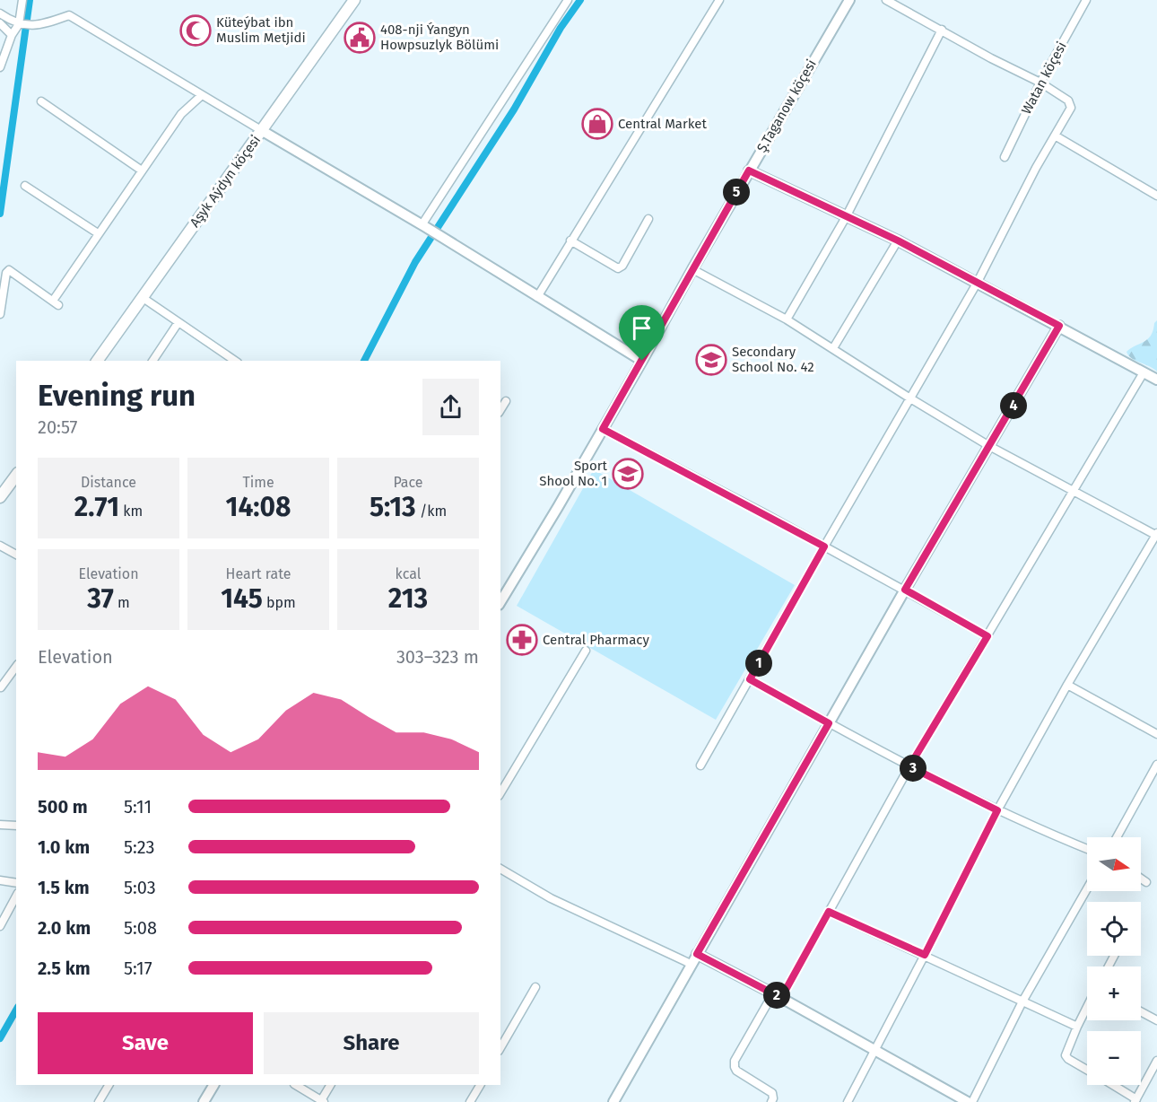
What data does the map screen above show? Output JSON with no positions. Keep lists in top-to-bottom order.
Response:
{
  "streets": {
    "main road": ["Aşyk Aýdyn köçesi"],
    "street": ["Watan köçesi", "Ş.Taganow köçesi"]
  },
  "places": {
    "mosque": ["Küteýbat ibn Muslim Metjidi"],
    "public building": ["408-nji Ýangyn Howpsuzlyk Bölümi"],
    "shop": ["Central Market"],
    "school or university": ["Secondary School No. 42", "Sport Shool No. 1"],
    "pharmacy": ["Central Pharmacy"]
  },
  "north": "right",
  "page": {
    "pins": [
      "5",
      "4",
      "1",
      "3",
      "2"
    ],
    "heading": ["Evening run", "20:57"],
    "stats": [
      ["Distance", "2.71 km"],
      ["Time", "14:08"],
      ["Pace", "5:13 /km"],
      ["Elevation", "37 m"],
      ["Heart rate", "145 bpm"],
      ["kcal", "213"]
    ],
    "chart": ["Elevation", "303–323 m"],
    "list": [
      {
        "name": "500 m",
        "note": "5:11"
      },
      {
        "name": "1.0 km",
        "note": "5:23"
      },
      {
        "name": "1.5 km",
        "note": "5:03"
      },
      {
        "name": "2.0 km",
        "note": "5:08"
      },
      {
        "name": "2.5 km",
        "note": "5:17"
      }
    ],
    "map_buttons": ["+", "−"],
    "buttons": ["Save", "Share"]
  }
}
